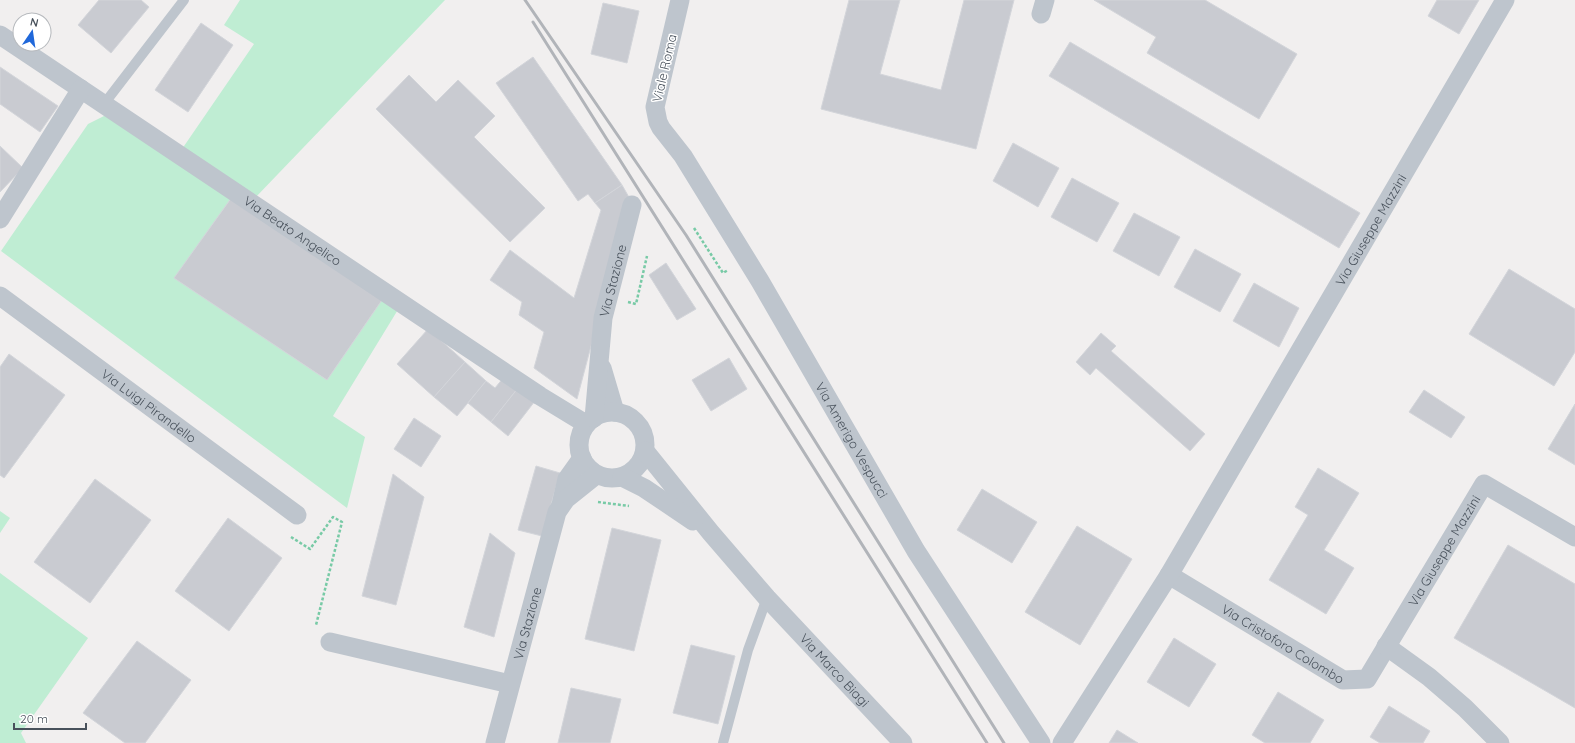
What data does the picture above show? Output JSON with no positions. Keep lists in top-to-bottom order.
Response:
{
  "streets": {
    "street": [
      "Viale Roma",
      "Via Beato Angelico",
      "Via Giuseppe Mazzini",
      "Via Stazione",
      "Via Luigi Pirandello",
      "Via Amerigo Vespucci",
      "Via Cristoforo Colombo",
      "Via Marco Biagi"
    ]
  },
  "crossings": [
    ["Viale Roma", "Via Amerigo Vespucci"],
    ["Via Beato Angelico", "Via Stazione"],
    ["Via Beato Angelico", "Via Marco Biagi"],
    ["Via Giuseppe Mazzini", "Via Cristoforo Colombo"],
    ["Via Stazione", "Via Marco Biagi"]
  ],
  "scale_bar": "20 m",
  "north": "top"
}
